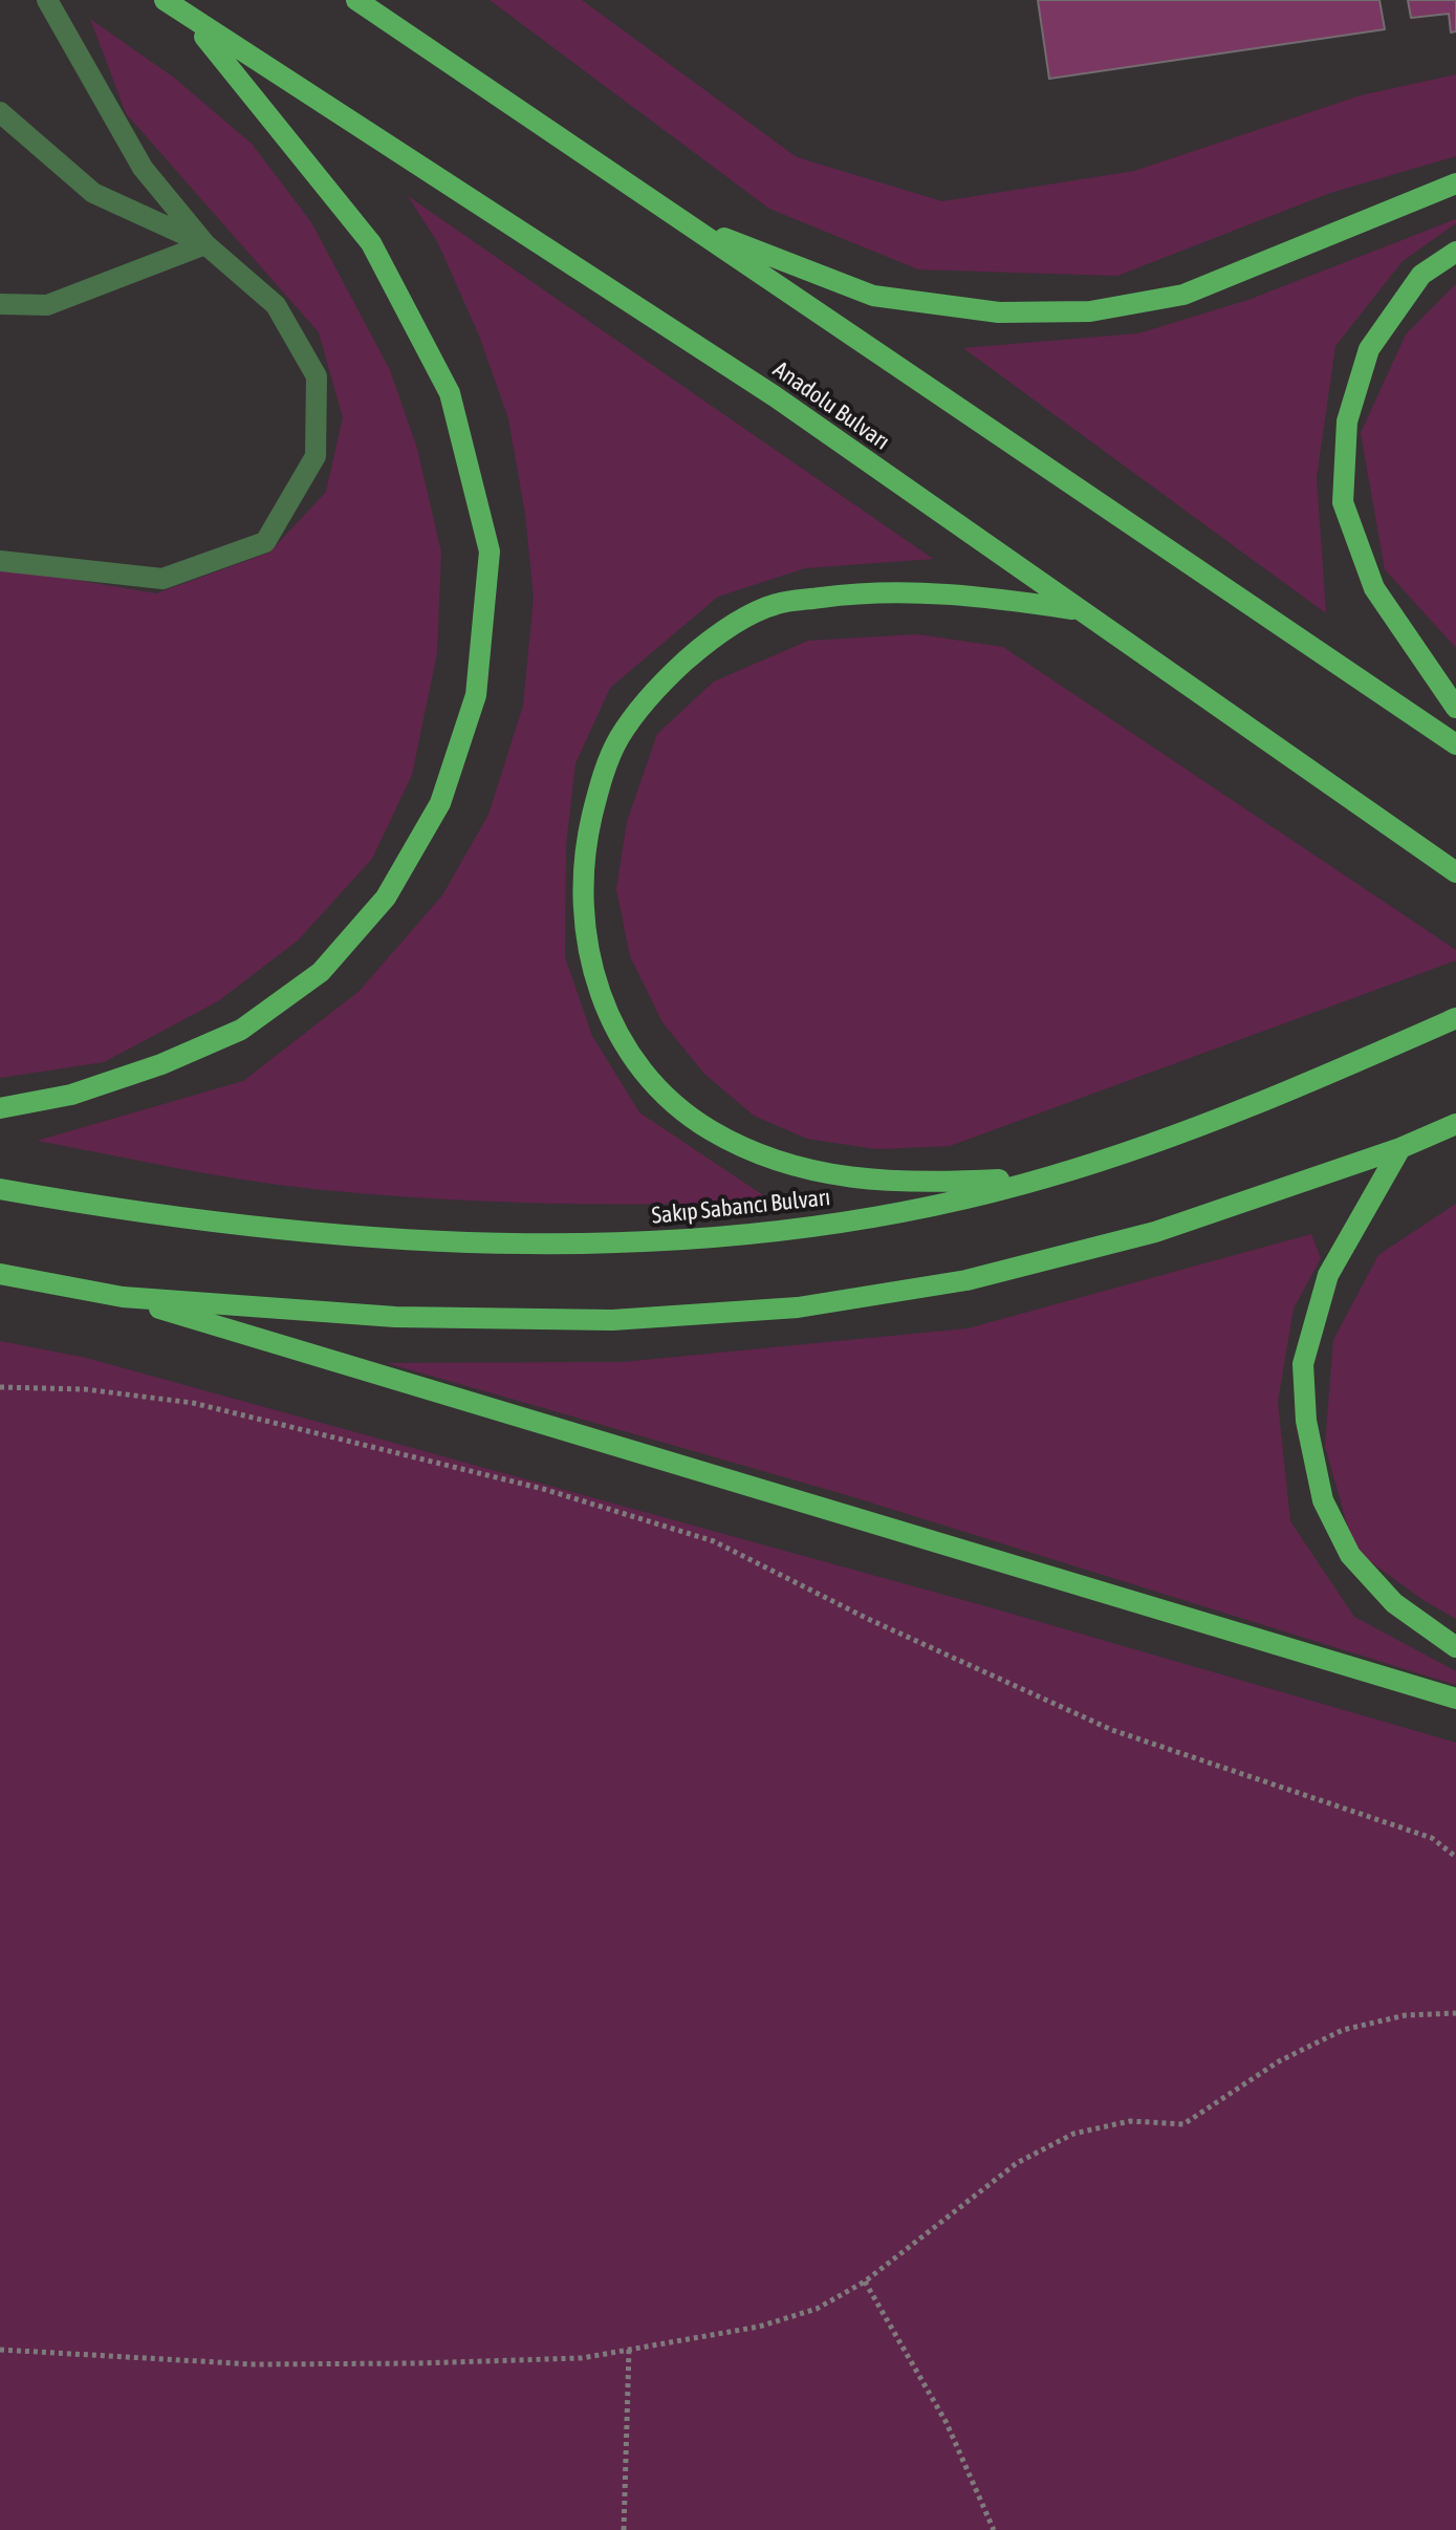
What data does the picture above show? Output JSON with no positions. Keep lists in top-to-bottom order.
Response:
{
  "streets": {
    "main road": ["Anadolu Bulvarı", "Sakıp Sabancı Bulvarı"]
  }
}
